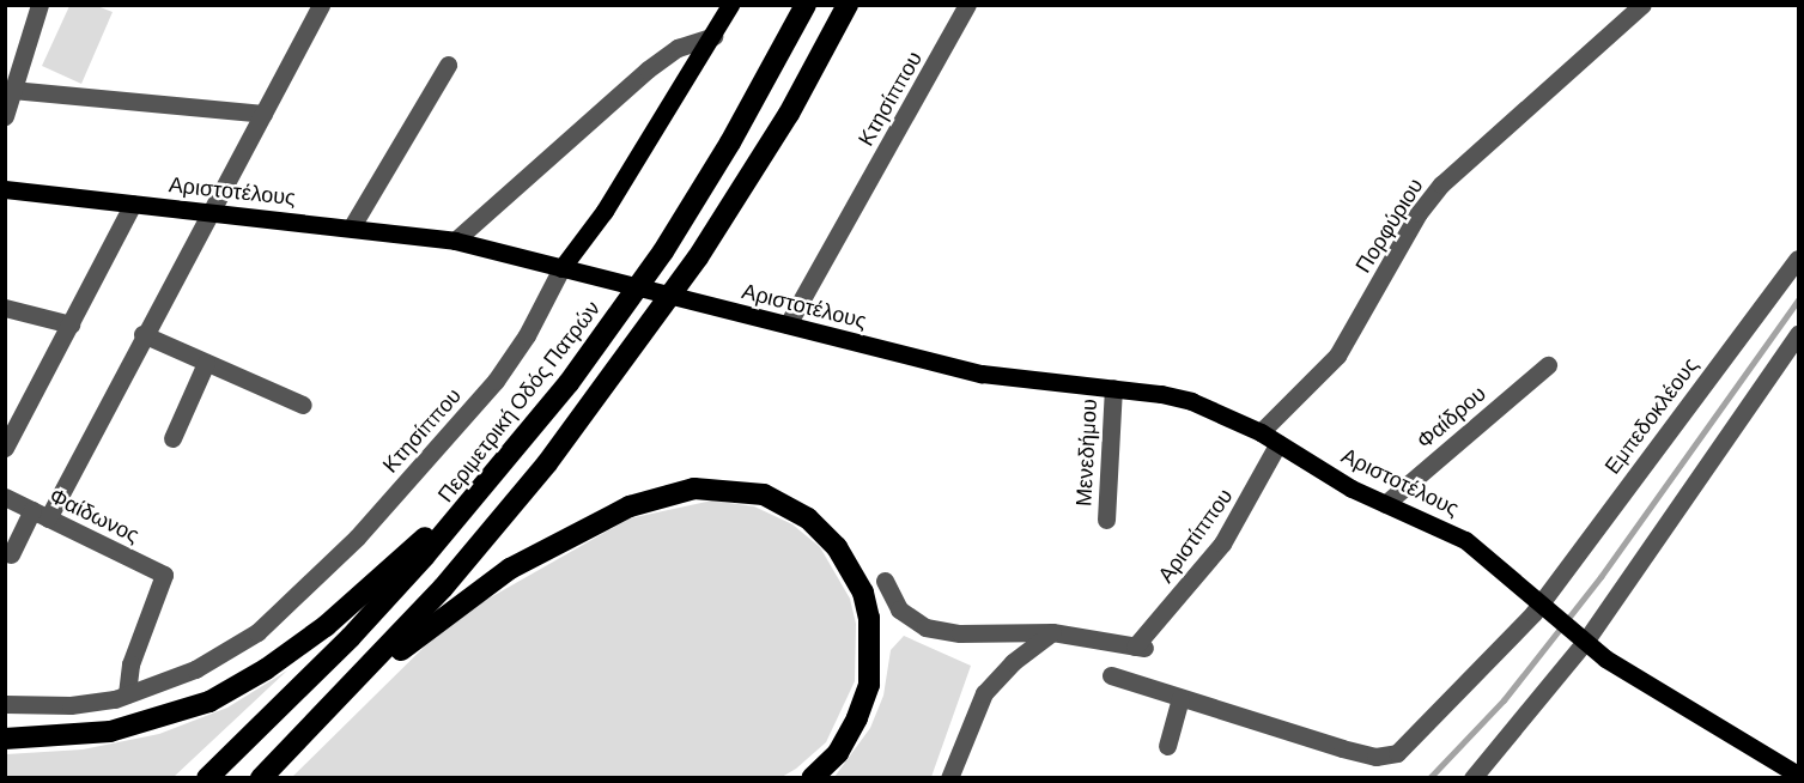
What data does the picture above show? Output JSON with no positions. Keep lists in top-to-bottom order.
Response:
{
  "streets": {
    "highway": ["Περιμετρική Οδός Πατρών"],
    "main road": ["Κτησίππου", "Αριστοτέλους"],
    "street": [
      "Πορφύριου",
      "Εμπεδοκλέους",
      "Φαίδρου",
      "Μενεδήμου",
      "Φαίδωνος",
      "Αριστίππου"
    ]
  },
  "crossings": [
    ["Κτησίππου", "Αριστοτέλους"],
    ["Κτησίππου", "Φαίδωνος"],
    ["Αριστοτέλους", "Πορφύριου"],
    ["Αριστοτέλους", "Εμπεδοκλέους"],
    ["Αριστοτέλους", "Φαίδρου"],
    ["Αριστοτέλους", "Μενεδήμου"],
    ["Αριστοτέλους", "Αριστίππου"]
  ]
}
